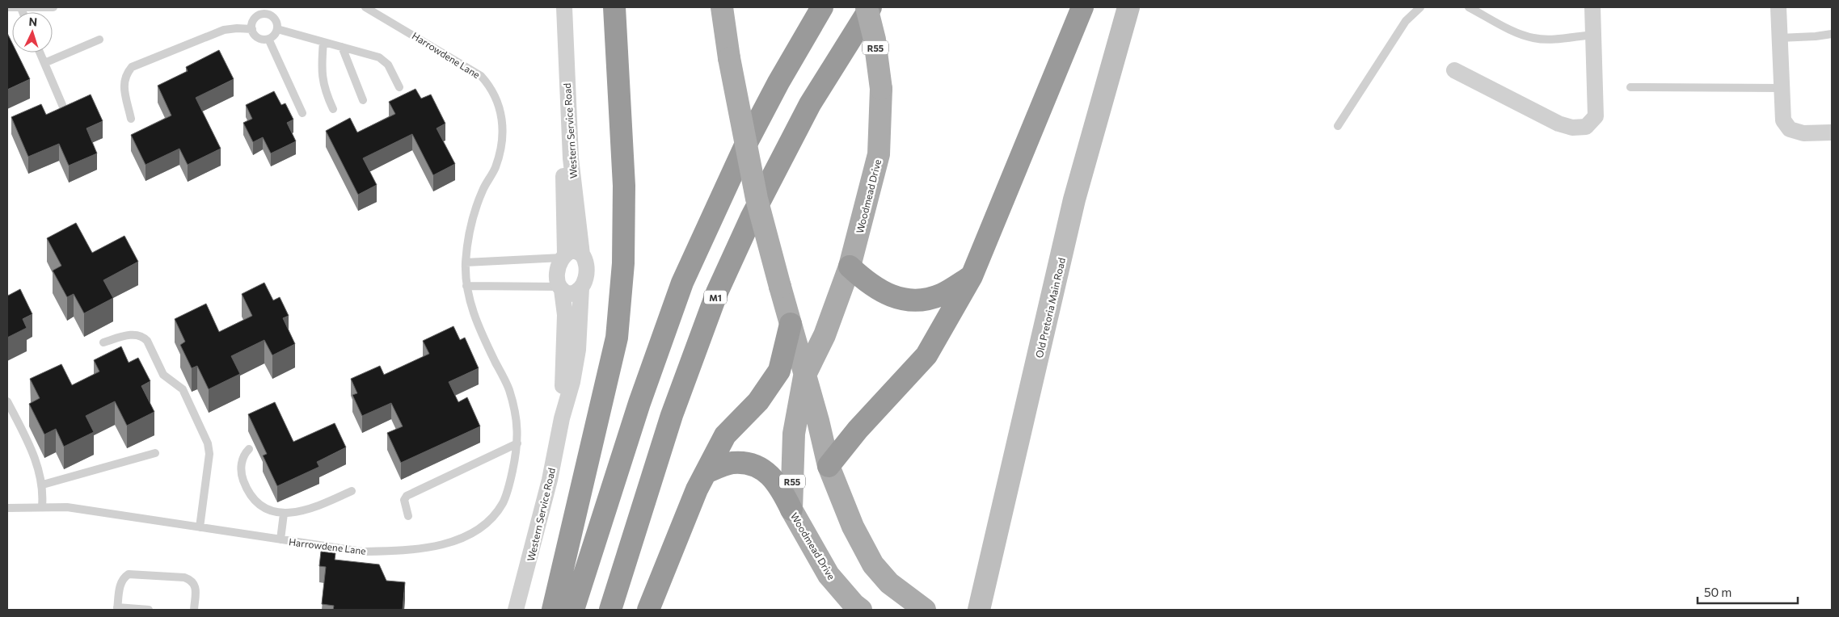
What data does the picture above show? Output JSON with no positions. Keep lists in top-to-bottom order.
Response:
{
  "streets": {
    "highway": ["M1"],
    "main road": ["R55", "Woodmead Drive", "Old Pretoria Main Road"],
    "street": ["Western Service Road"],
    "lane": ["Harrowdene Lane"]
  },
  "scale_bar": "50 m",
  "north": "top"
}
